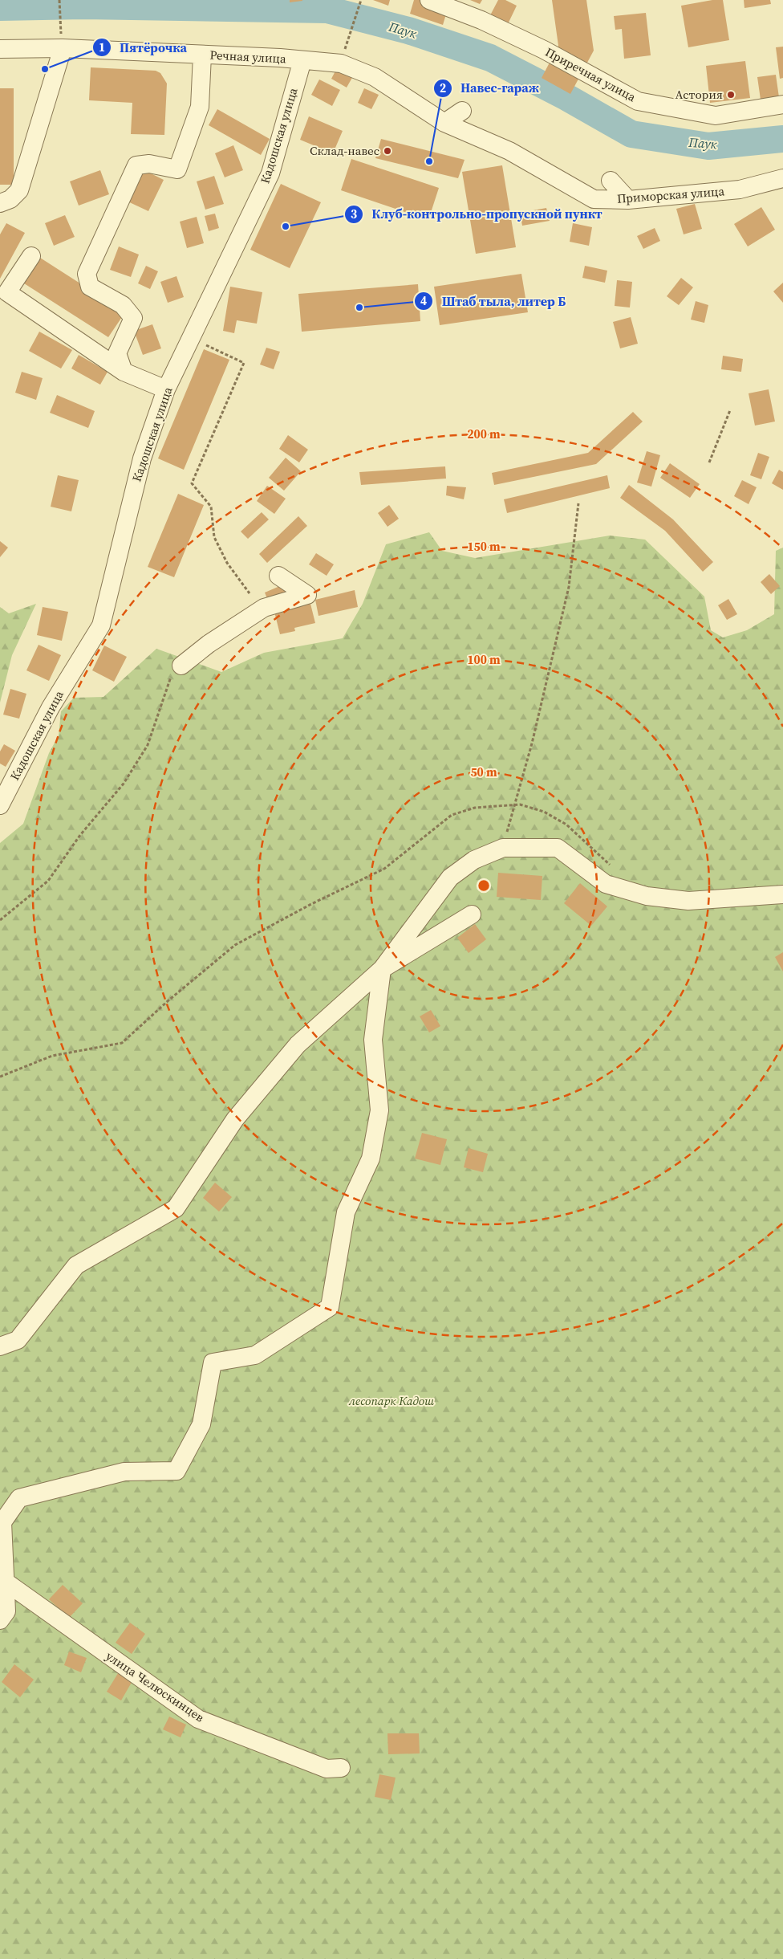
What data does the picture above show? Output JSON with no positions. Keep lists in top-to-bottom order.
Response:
{
  "streets": {
    "street": [
      "Речная улица",
      "Приречная улица",
      "Кадошская улица",
      "Приморская улица",
      "улица Челюскинцев"
    ]
  },
  "crossings": [
    ["Речная улица", "Кадошская улица"],
    ["Речная улица", "Приморская улица"],
    ["Кадошская улица", "Приморская улица"]
  ],
  "water": ["Паук"],
  "parks": ["лесопарк Кадош"],
  "places": [
    "Пятёрочка",
    "Астория",
    "Склад-навес",
    "Навес-гараж",
    "Клуб-контрольно-пропускной пункт",
    "Штаб тыла, литер Б"
  ],
  "rings": [
    "200 m",
    "150 m",
    "100 m",
    "50 m"
  ]
}
